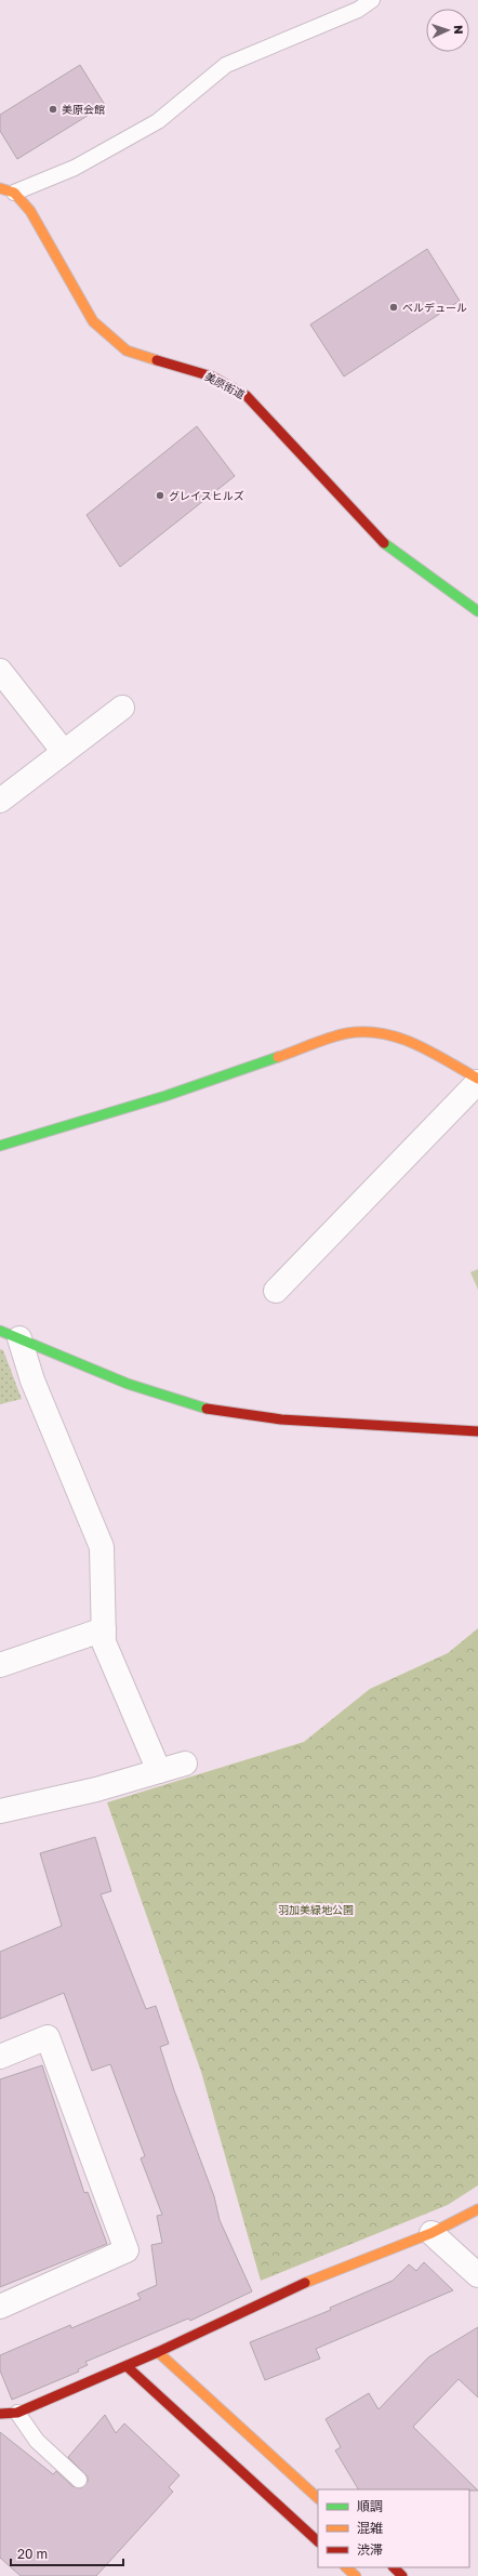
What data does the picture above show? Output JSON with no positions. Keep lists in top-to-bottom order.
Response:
{
  "streets": {
    "street": ["美原街道"]
  },
  "parks": ["羽加美緑地公園"],
  "places": ["美原会館", "ベルデュール", "グレイスヒルズ"],
  "legend": ["順調", "混雑", "渋滞"],
  "scale_bar": "20 m",
  "north": "right"
}
